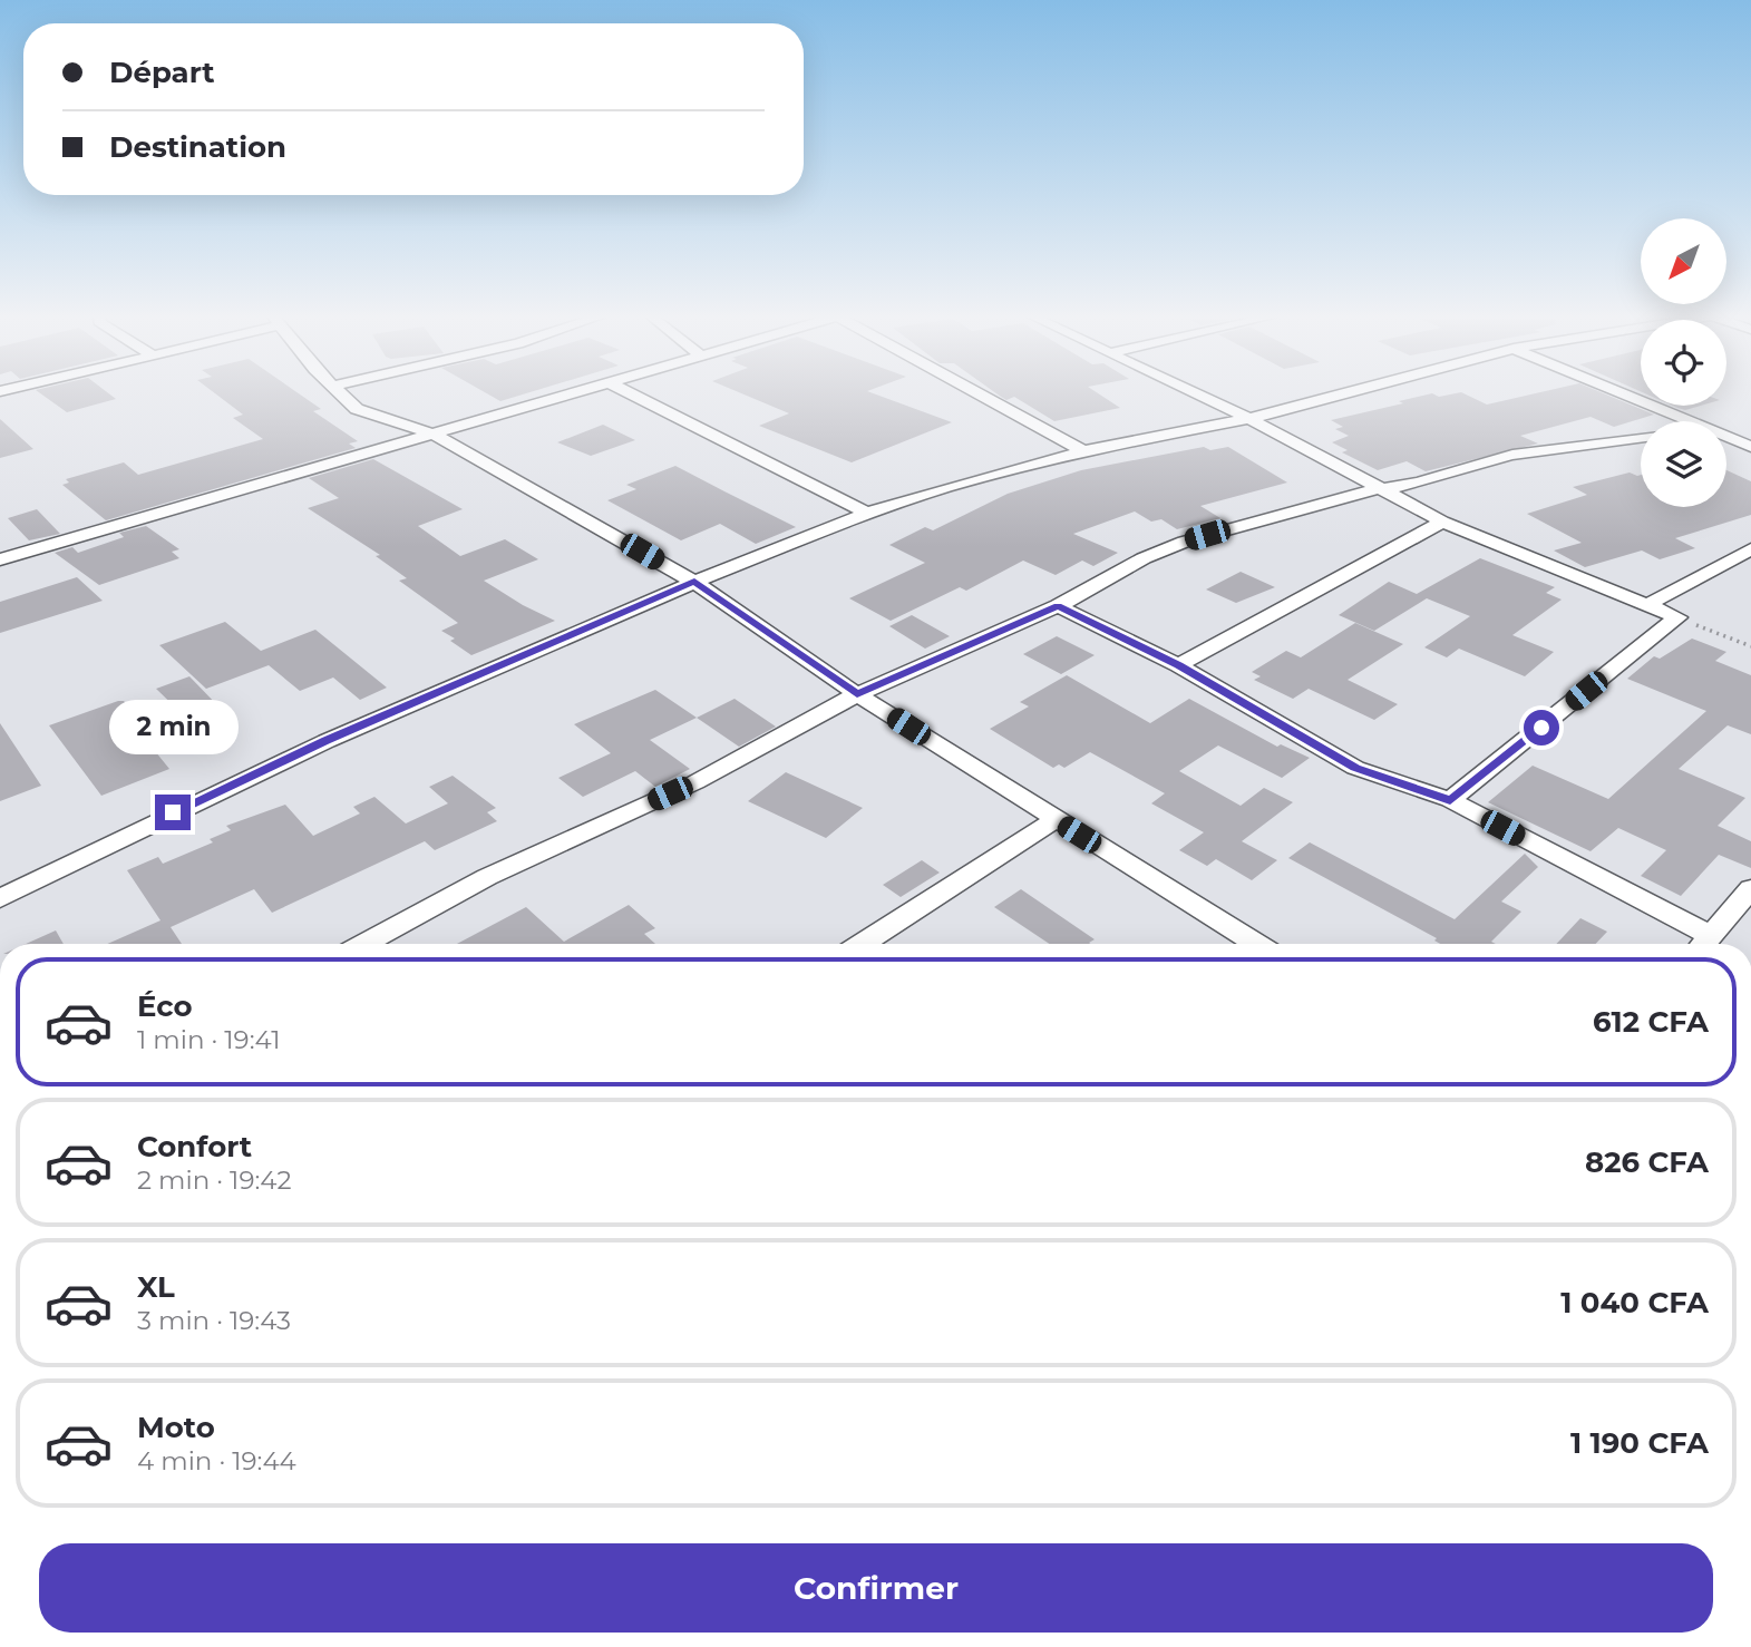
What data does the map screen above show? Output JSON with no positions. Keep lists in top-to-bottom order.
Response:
{
  "north": "bottom left",
  "page": {
    "banner": ["Départ", "Destination"],
    "bubble": "2 min",
    "list": [
      {
        "name": "Éco",
        "note": "1 min · 19:41",
        "value": "612 CFA"
      },
      {
        "name": "Confort",
        "note": "2 min · 19:42",
        "value": "826 CFA"
      },
      {
        "name": "XL",
        "note": "3 min · 19:43",
        "value": "1 040 CFA"
      },
      {
        "name": "Moto",
        "note": "4 min · 19:44",
        "value": "1 190 CFA"
      }
    ],
    "buttons": "Confirmer"
  }
}
